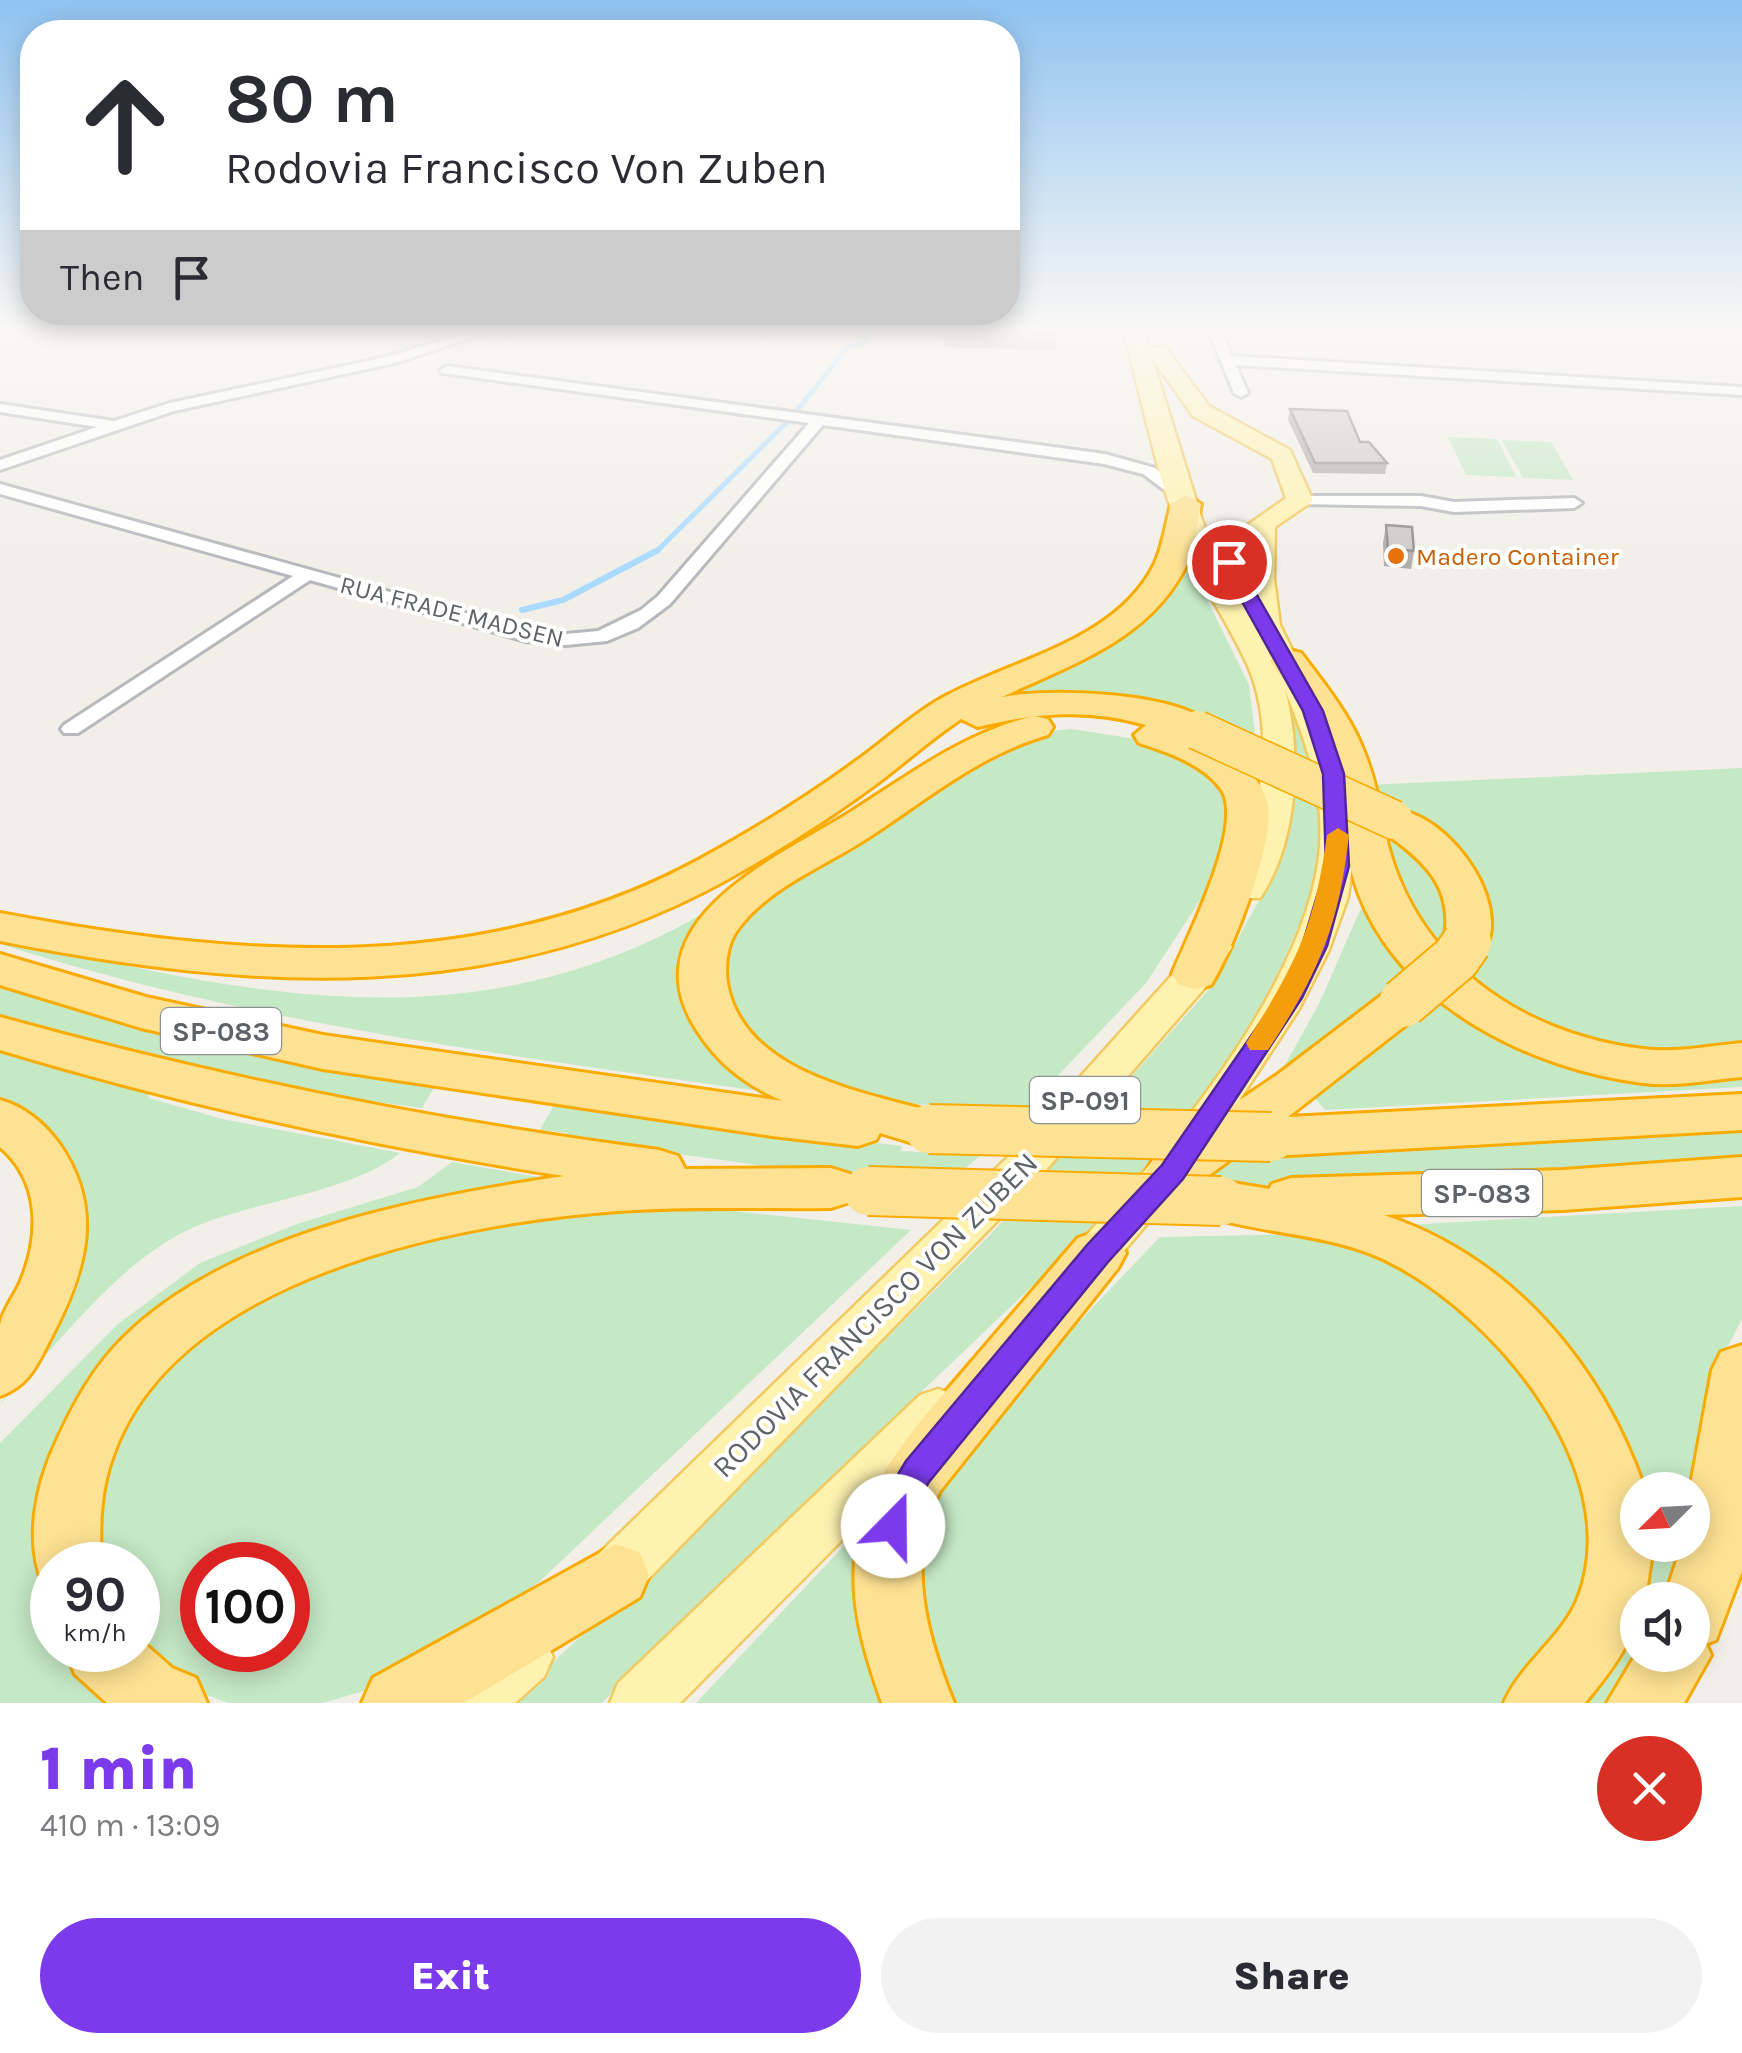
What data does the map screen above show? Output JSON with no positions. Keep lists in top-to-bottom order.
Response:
{
  "streets": {
    "highway": ["SP-083"],
    "main road": ["SP-091", "RODOVIA FRANCISCO VON ZUBEN"],
    "street": ["RUA FRADE MADSEN"]
  },
  "places": ["Madero Container"],
  "north": "bottom left",
  "page": {
    "turn": ["80 m", "Rodovia Francisco Von Zuben"],
    "then": "Then",
    "speed": "90 km/h",
    "limit": "100",
    "heading": ["1 min", "410 m · 13:09"],
    "buttons": ["Exit", "Share"]
  }
}
